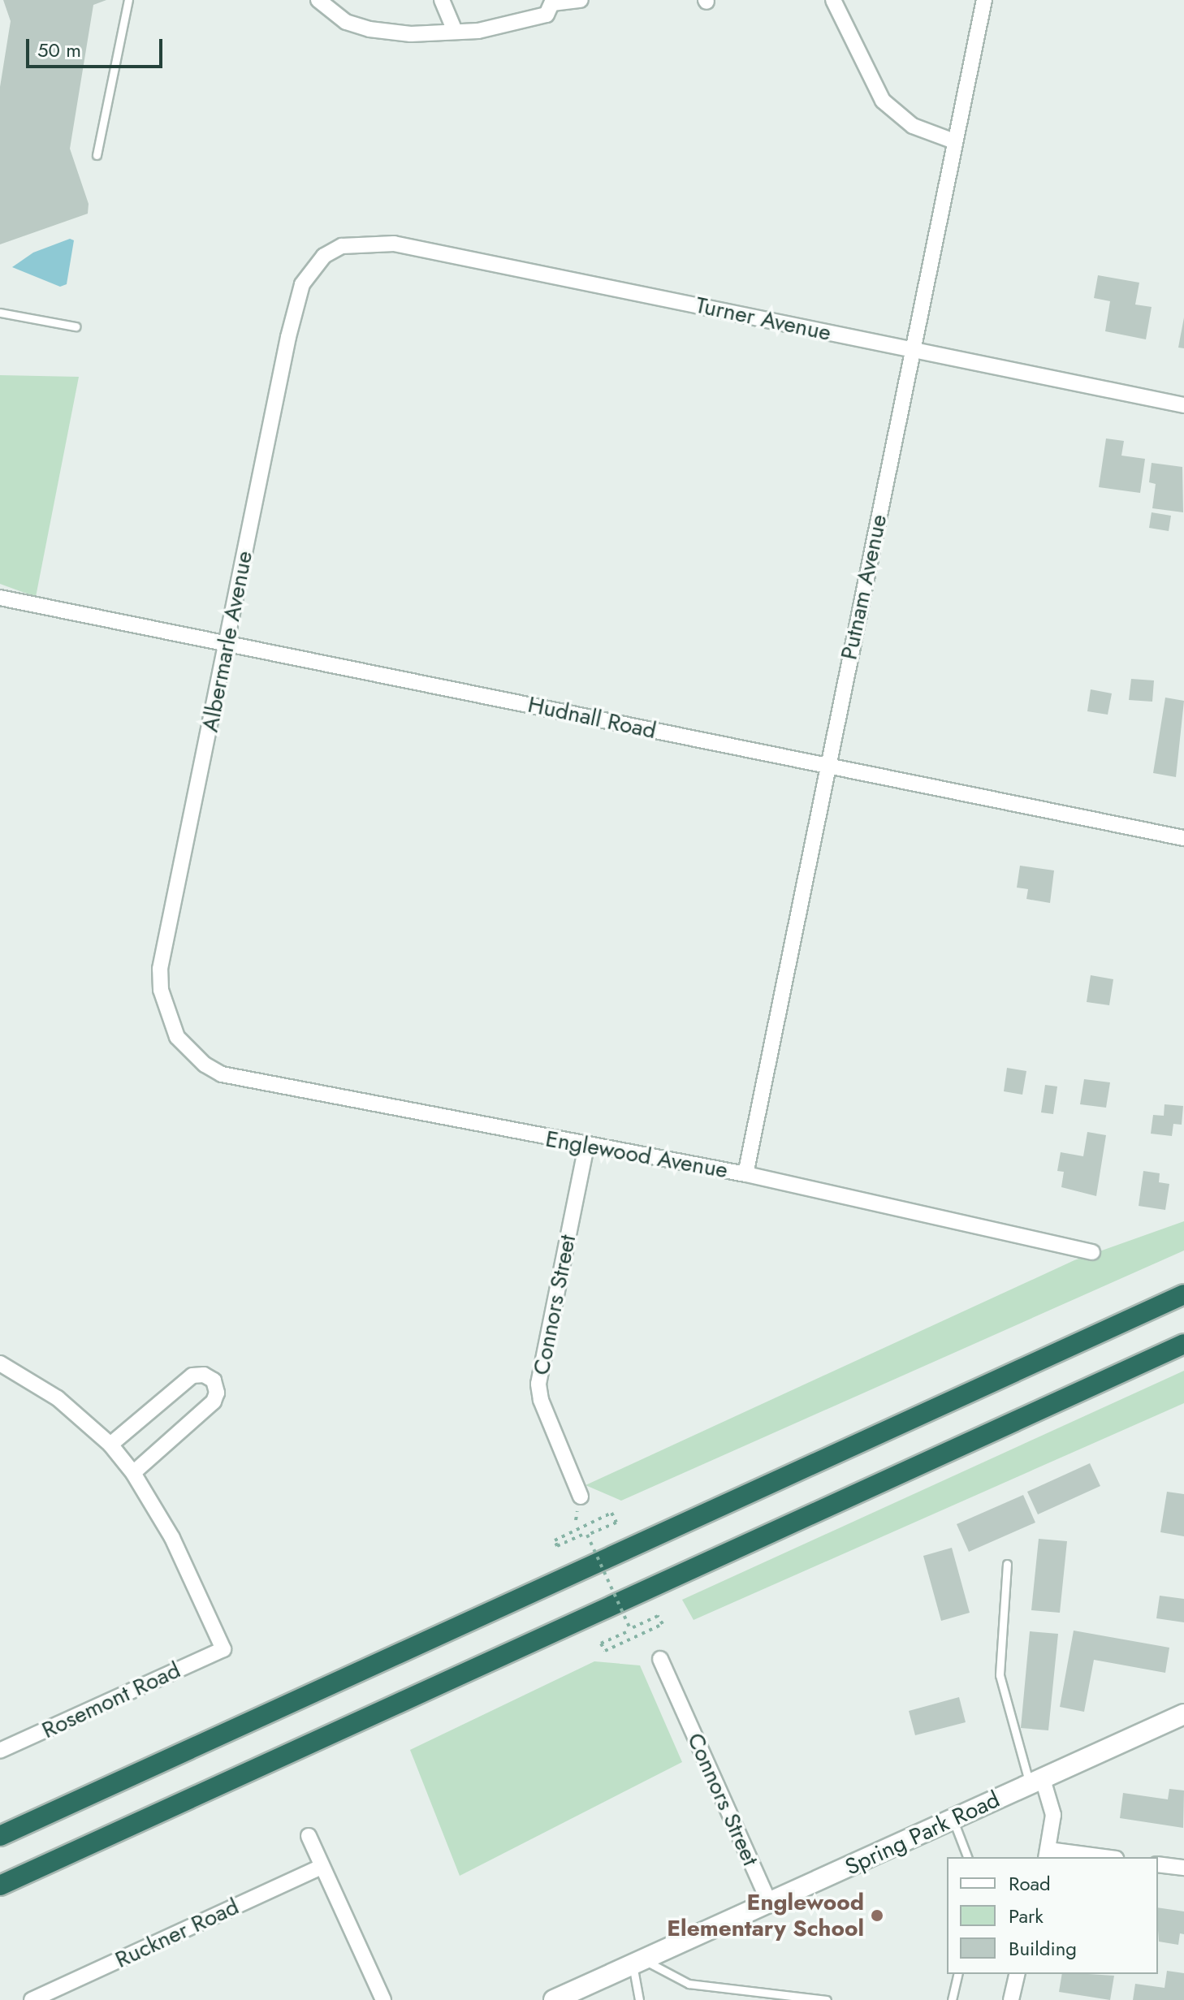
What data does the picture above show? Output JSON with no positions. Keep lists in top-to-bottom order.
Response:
{
  "streets": {
    "main road": ["Spring Park Road"],
    "street": [
      "Turner Avenue",
      "Putnam Avenue",
      "Albermarle Avenue",
      "Hudnall Road",
      "Englewood Avenue",
      "Connors Street",
      "Rosemont Road",
      "Ruckner Road"
    ]
  },
  "crossings": [
    ["Turner Avenue", "Putnam Avenue"],
    ["Turner Avenue", "Albermarle Avenue"],
    ["Putnam Avenue", "Hudnall Road"],
    ["Putnam Avenue", "Englewood Avenue"],
    ["Albermarle Avenue", "Hudnall Road"],
    ["Albermarle Avenue", "Englewood Avenue"],
    ["Englewood Avenue", "Connors Street"],
    ["Connors Street", "Spring Park Road"]
  ],
  "places": ["Englewood Elementary School"],
  "legend": ["Road", "Park", "Building"],
  "scale_bar": "50 m"
}
